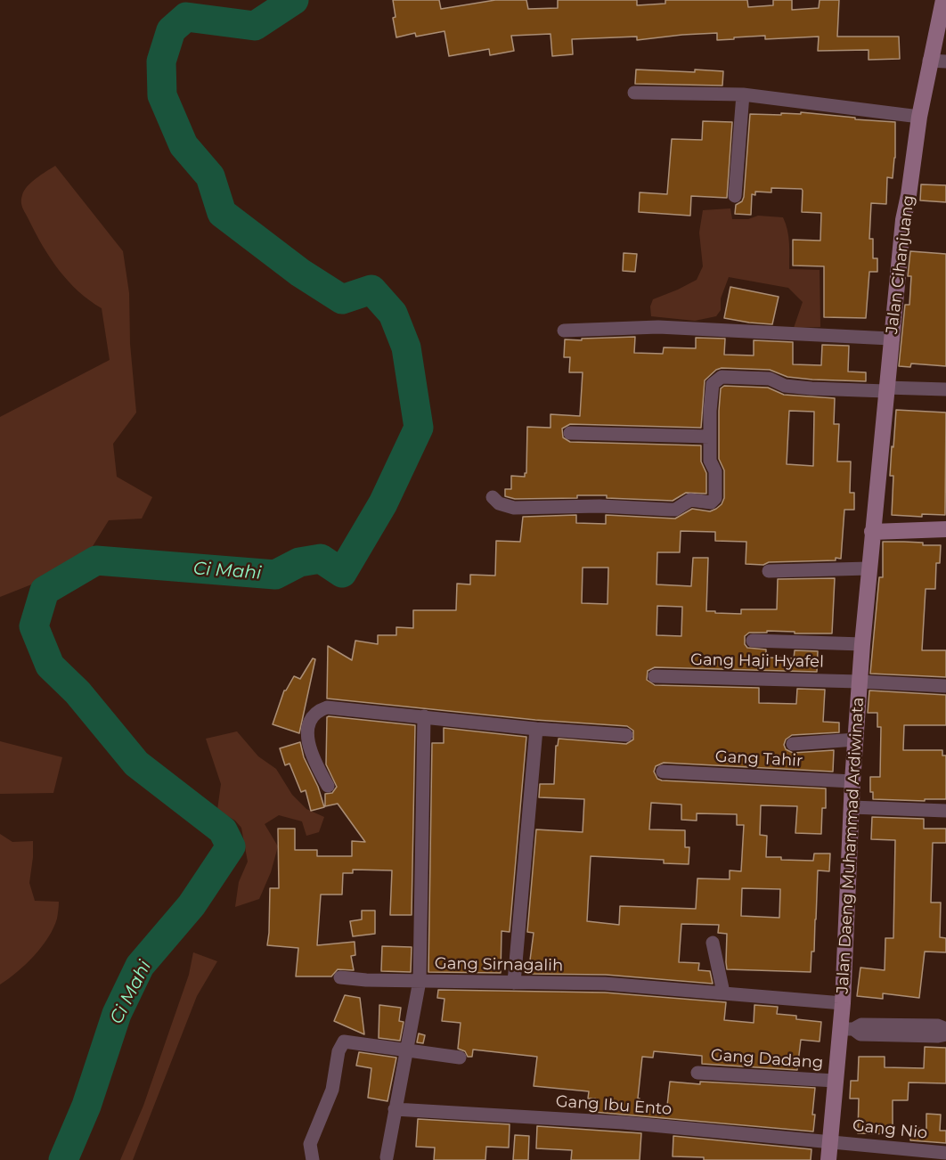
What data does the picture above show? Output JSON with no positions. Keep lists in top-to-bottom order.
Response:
{
  "streets": {
    "main road": ["Jalan Cihanjuang", "Jalan Daeng Muhammad Ardiwinata"],
    "street": [
      "Gang Haji Hyafel",
      "Gang Tahir",
      "Gang Sirnagalih",
      "Gang Dadang",
      "Gang Ibu Ento",
      "Gang Nio"
    ]
  },
  "crossings": [
    ["Jalan Cihanjuang", "Jalan Daeng Muhammad Ardiwinata"],
    ["Gang Haji Hyafel", "Jalan Daeng Muhammad Ardiwinata"],
    ["Gang Tahir", "Jalan Daeng Muhammad Ardiwinata"],
    ["Jalan Daeng Muhammad Ardiwinata", "Gang Sirnagalih"],
    ["Jalan Daeng Muhammad Ardiwinata", "Gang Dadang"],
    ["Jalan Daeng Muhammad Ardiwinata", "Gang Ibu Ento"],
    ["Jalan Daeng Muhammad Ardiwinata", "Gang Nio"],
    ["Gang Ibu Ento", "Gang Nio"]
  ],
  "water": ["Ci Mahi"]
}
